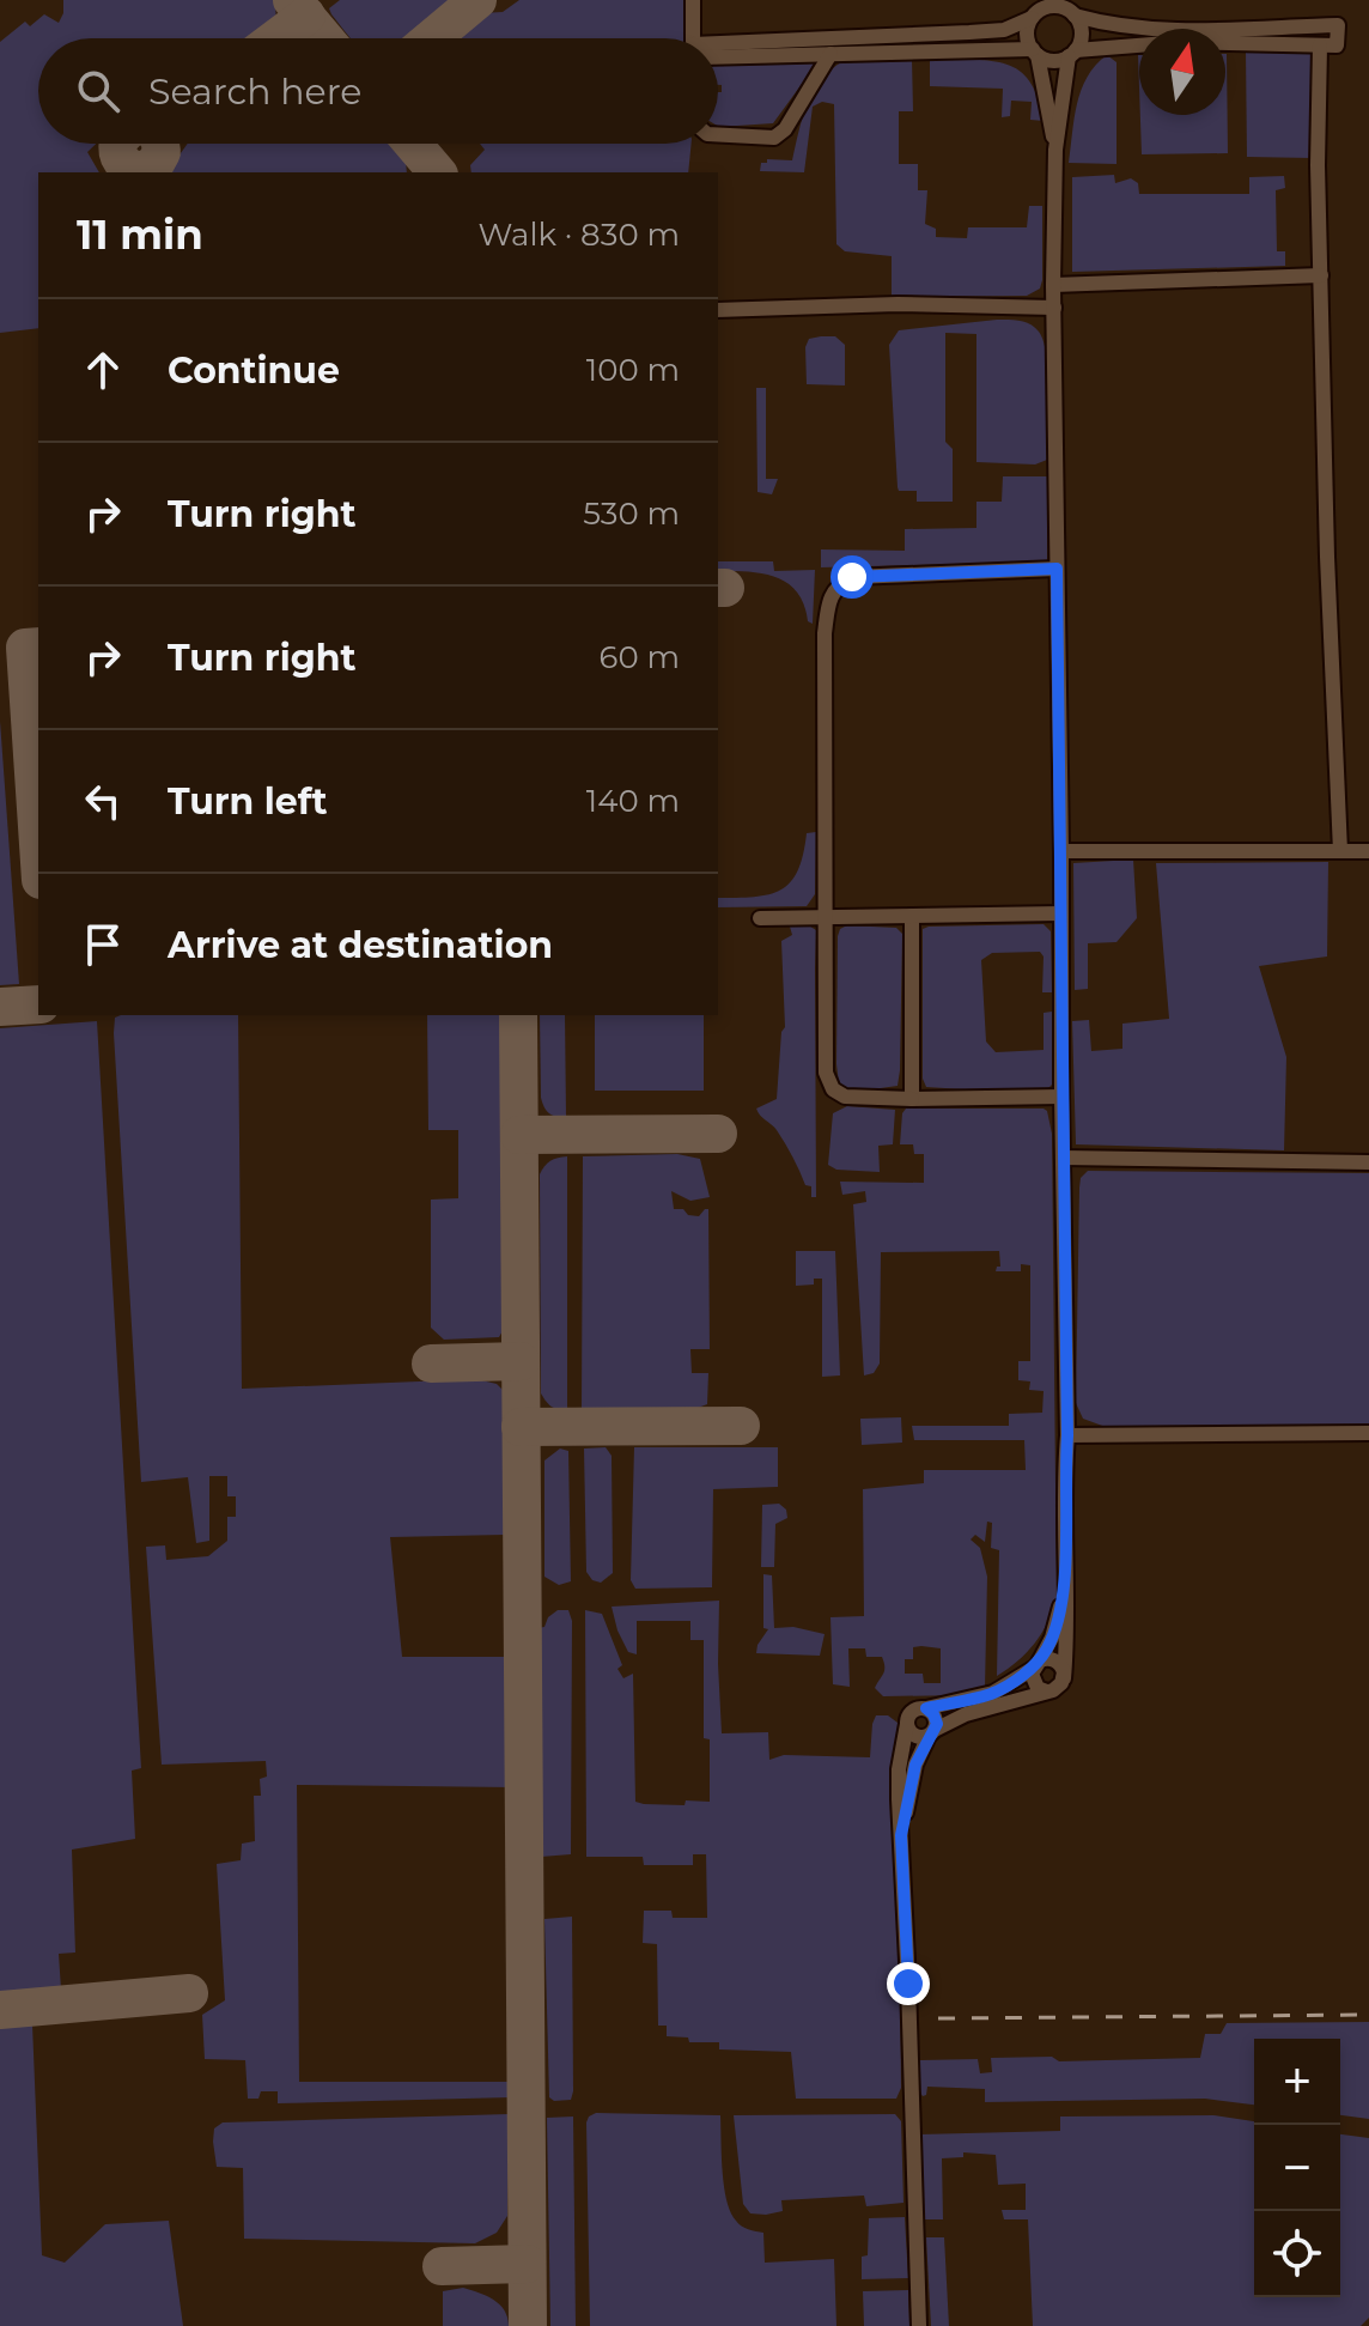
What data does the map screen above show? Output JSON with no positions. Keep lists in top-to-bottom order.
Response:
{
  "north": "top",
  "page": {
    "search": "Search here",
    "heading": ["11 min", "Walk · 830 m"],
    "list": [
      ["Continue", "100 m"],
      ["Turn right", "530 m"],
      ["Turn right", "60 m"],
      ["Turn left", "140 m"],
      "Arrive at destination"
    ],
    "map_buttons": ["+", "−"]
  }
}
